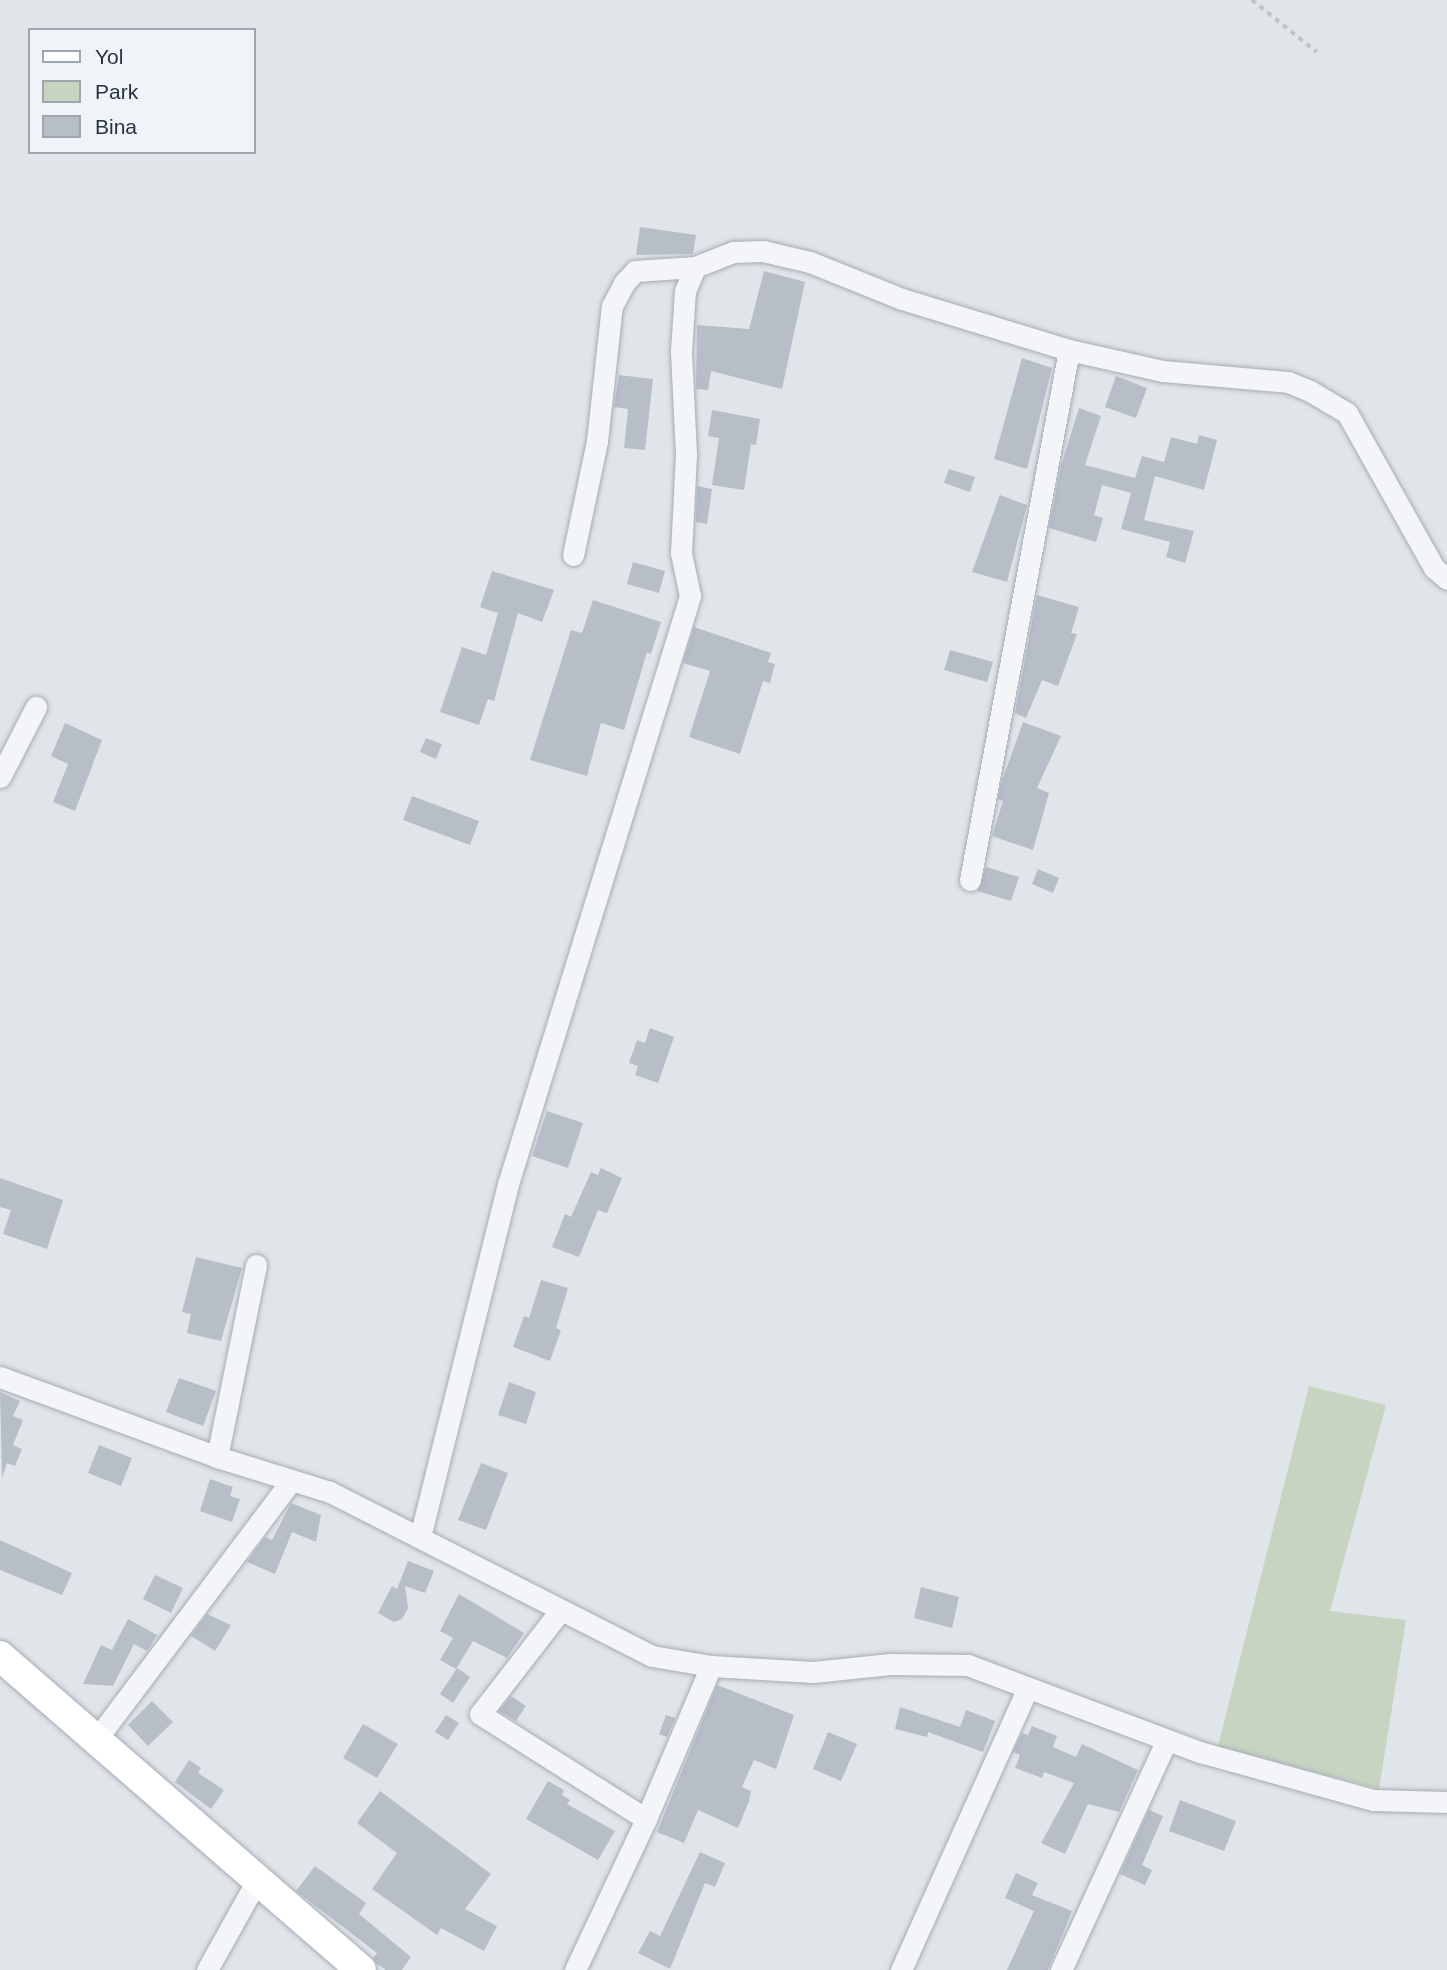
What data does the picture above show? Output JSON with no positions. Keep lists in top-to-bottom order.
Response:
{
  "legend": ["Yol", "Park", "Bina"]
}
